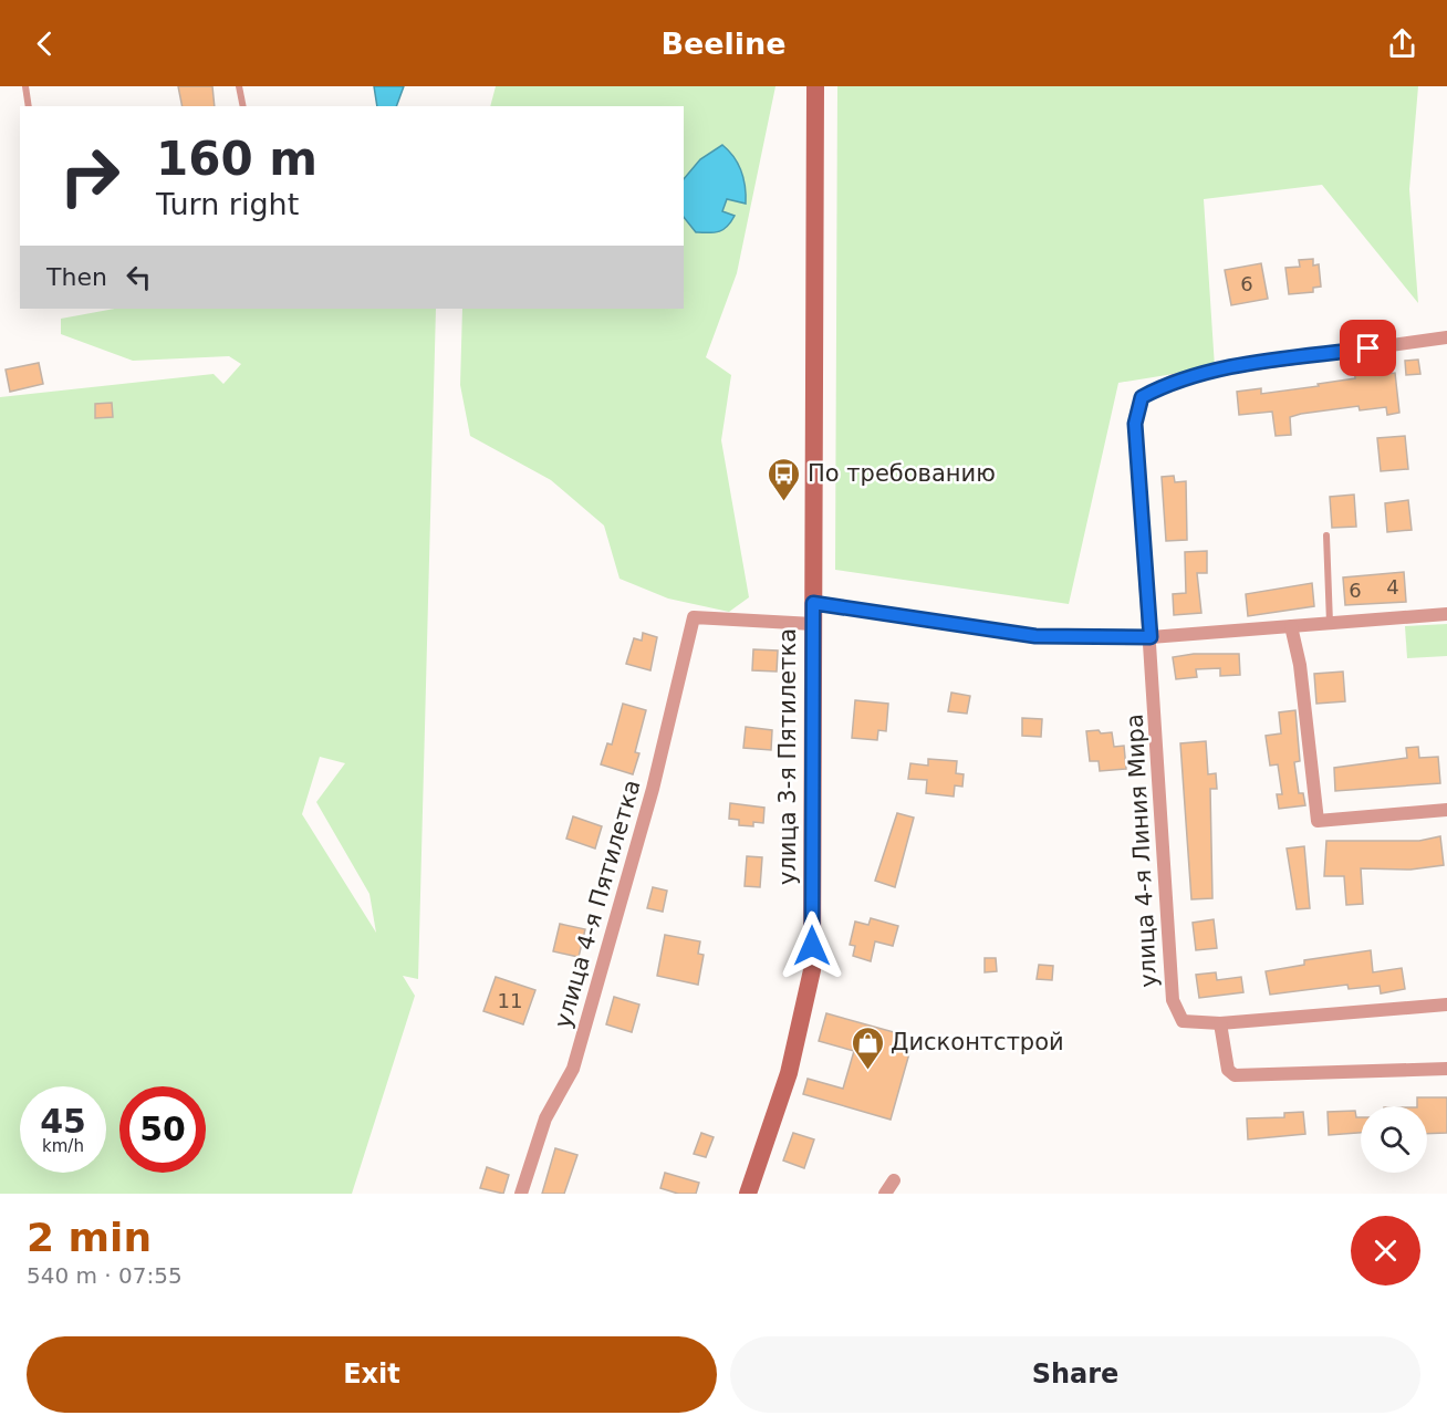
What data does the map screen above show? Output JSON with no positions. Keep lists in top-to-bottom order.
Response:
{
  "streets": {
    "main road": ["улица 3-я Пятилетка"],
    "street": ["улица 4-я Линия Мира", "улица 4-я Пятилетка"]
  },
  "crossings": [
    ["улица 3-я Пятилетка", "улица 4-я Пятилетка"]
  ],
  "places": {
    "bus stop": ["По требованию"],
    "shop": ["Дисконтстрой"]
  },
  "house_numbers": [
    "6",
    "4",
    "6",
    "11"
  ],
  "page": {
    "header": "Beeline",
    "turn": ["160 m", "Turn right"],
    "then": "Then",
    "speed": "45 km/h",
    "limit": "50",
    "heading": ["2 min", "540 m · 07:55"],
    "buttons": ["Exit", "Share"]
  }
}
